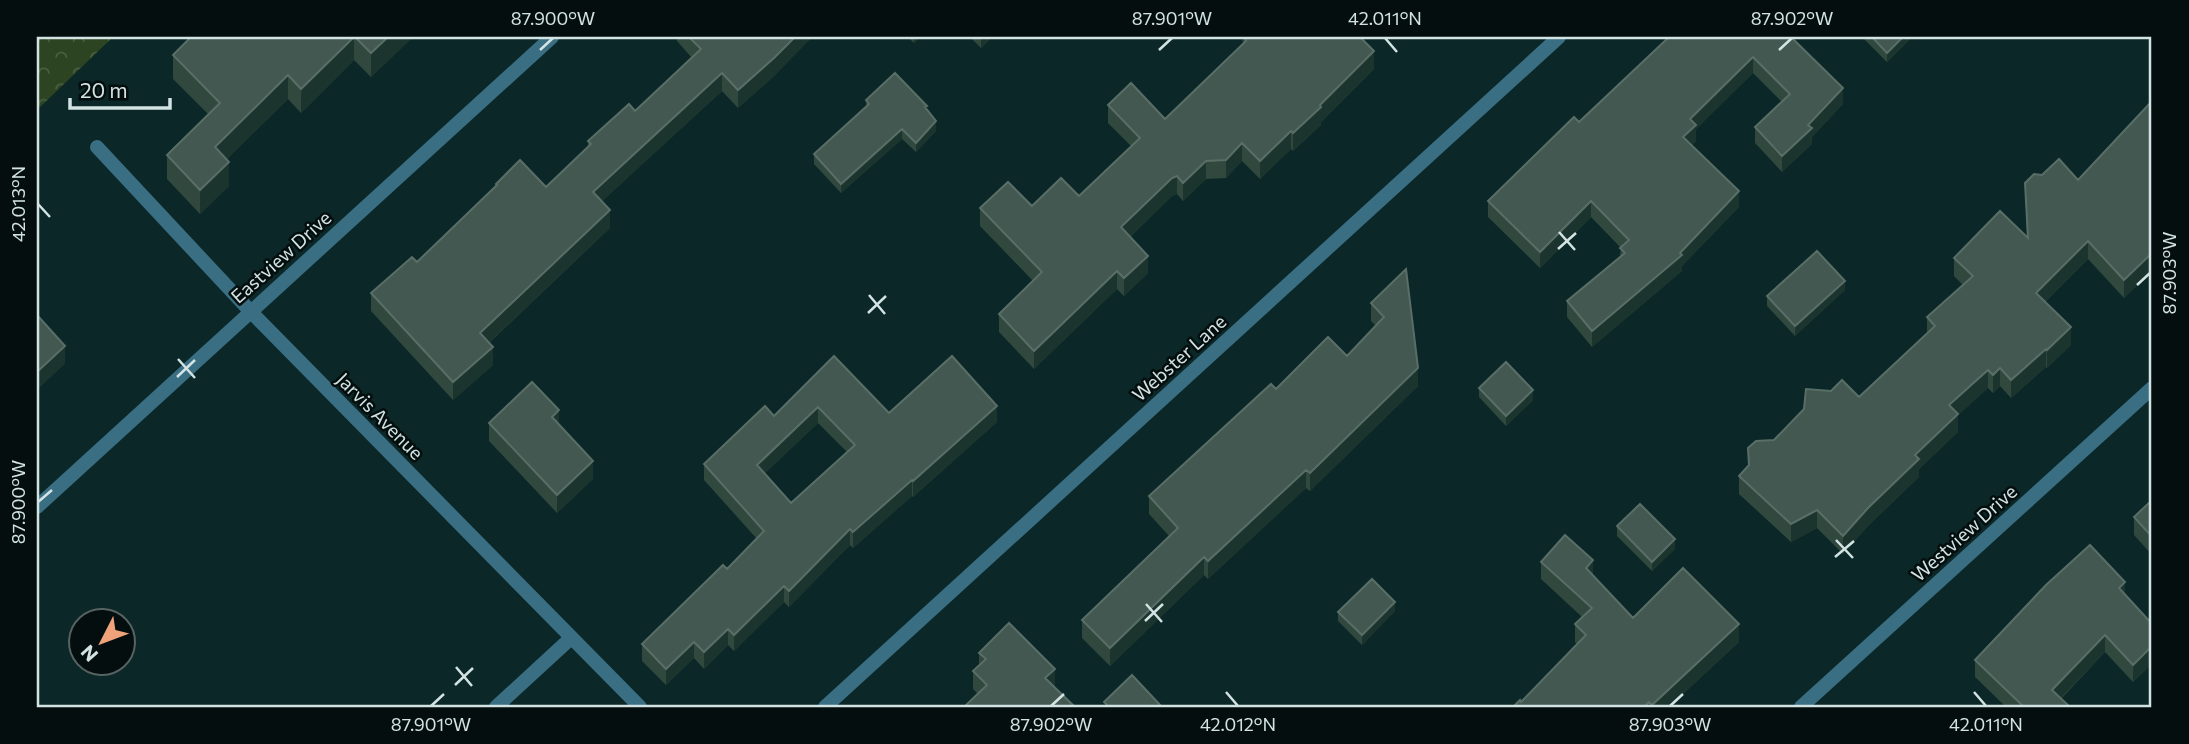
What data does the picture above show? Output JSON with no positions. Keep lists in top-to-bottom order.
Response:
{
  "streets": {
    "street": [
      "Eastview Drive",
      "Webster Lane",
      "Jarvis Avenue",
      "Westview Drive"
    ]
  },
  "crossings": [
    ["Eastview Drive", "Jarvis Avenue"]
  ],
  "scale_bar": "20 m",
  "north": "bottom left",
  "coordinates": [
    "87.900°W",
    "87.901°W",
    "42.011°N",
    "87.902°W",
    "42.013°N",
    "87.903°W",
    "42.012°N"
  ]
}
